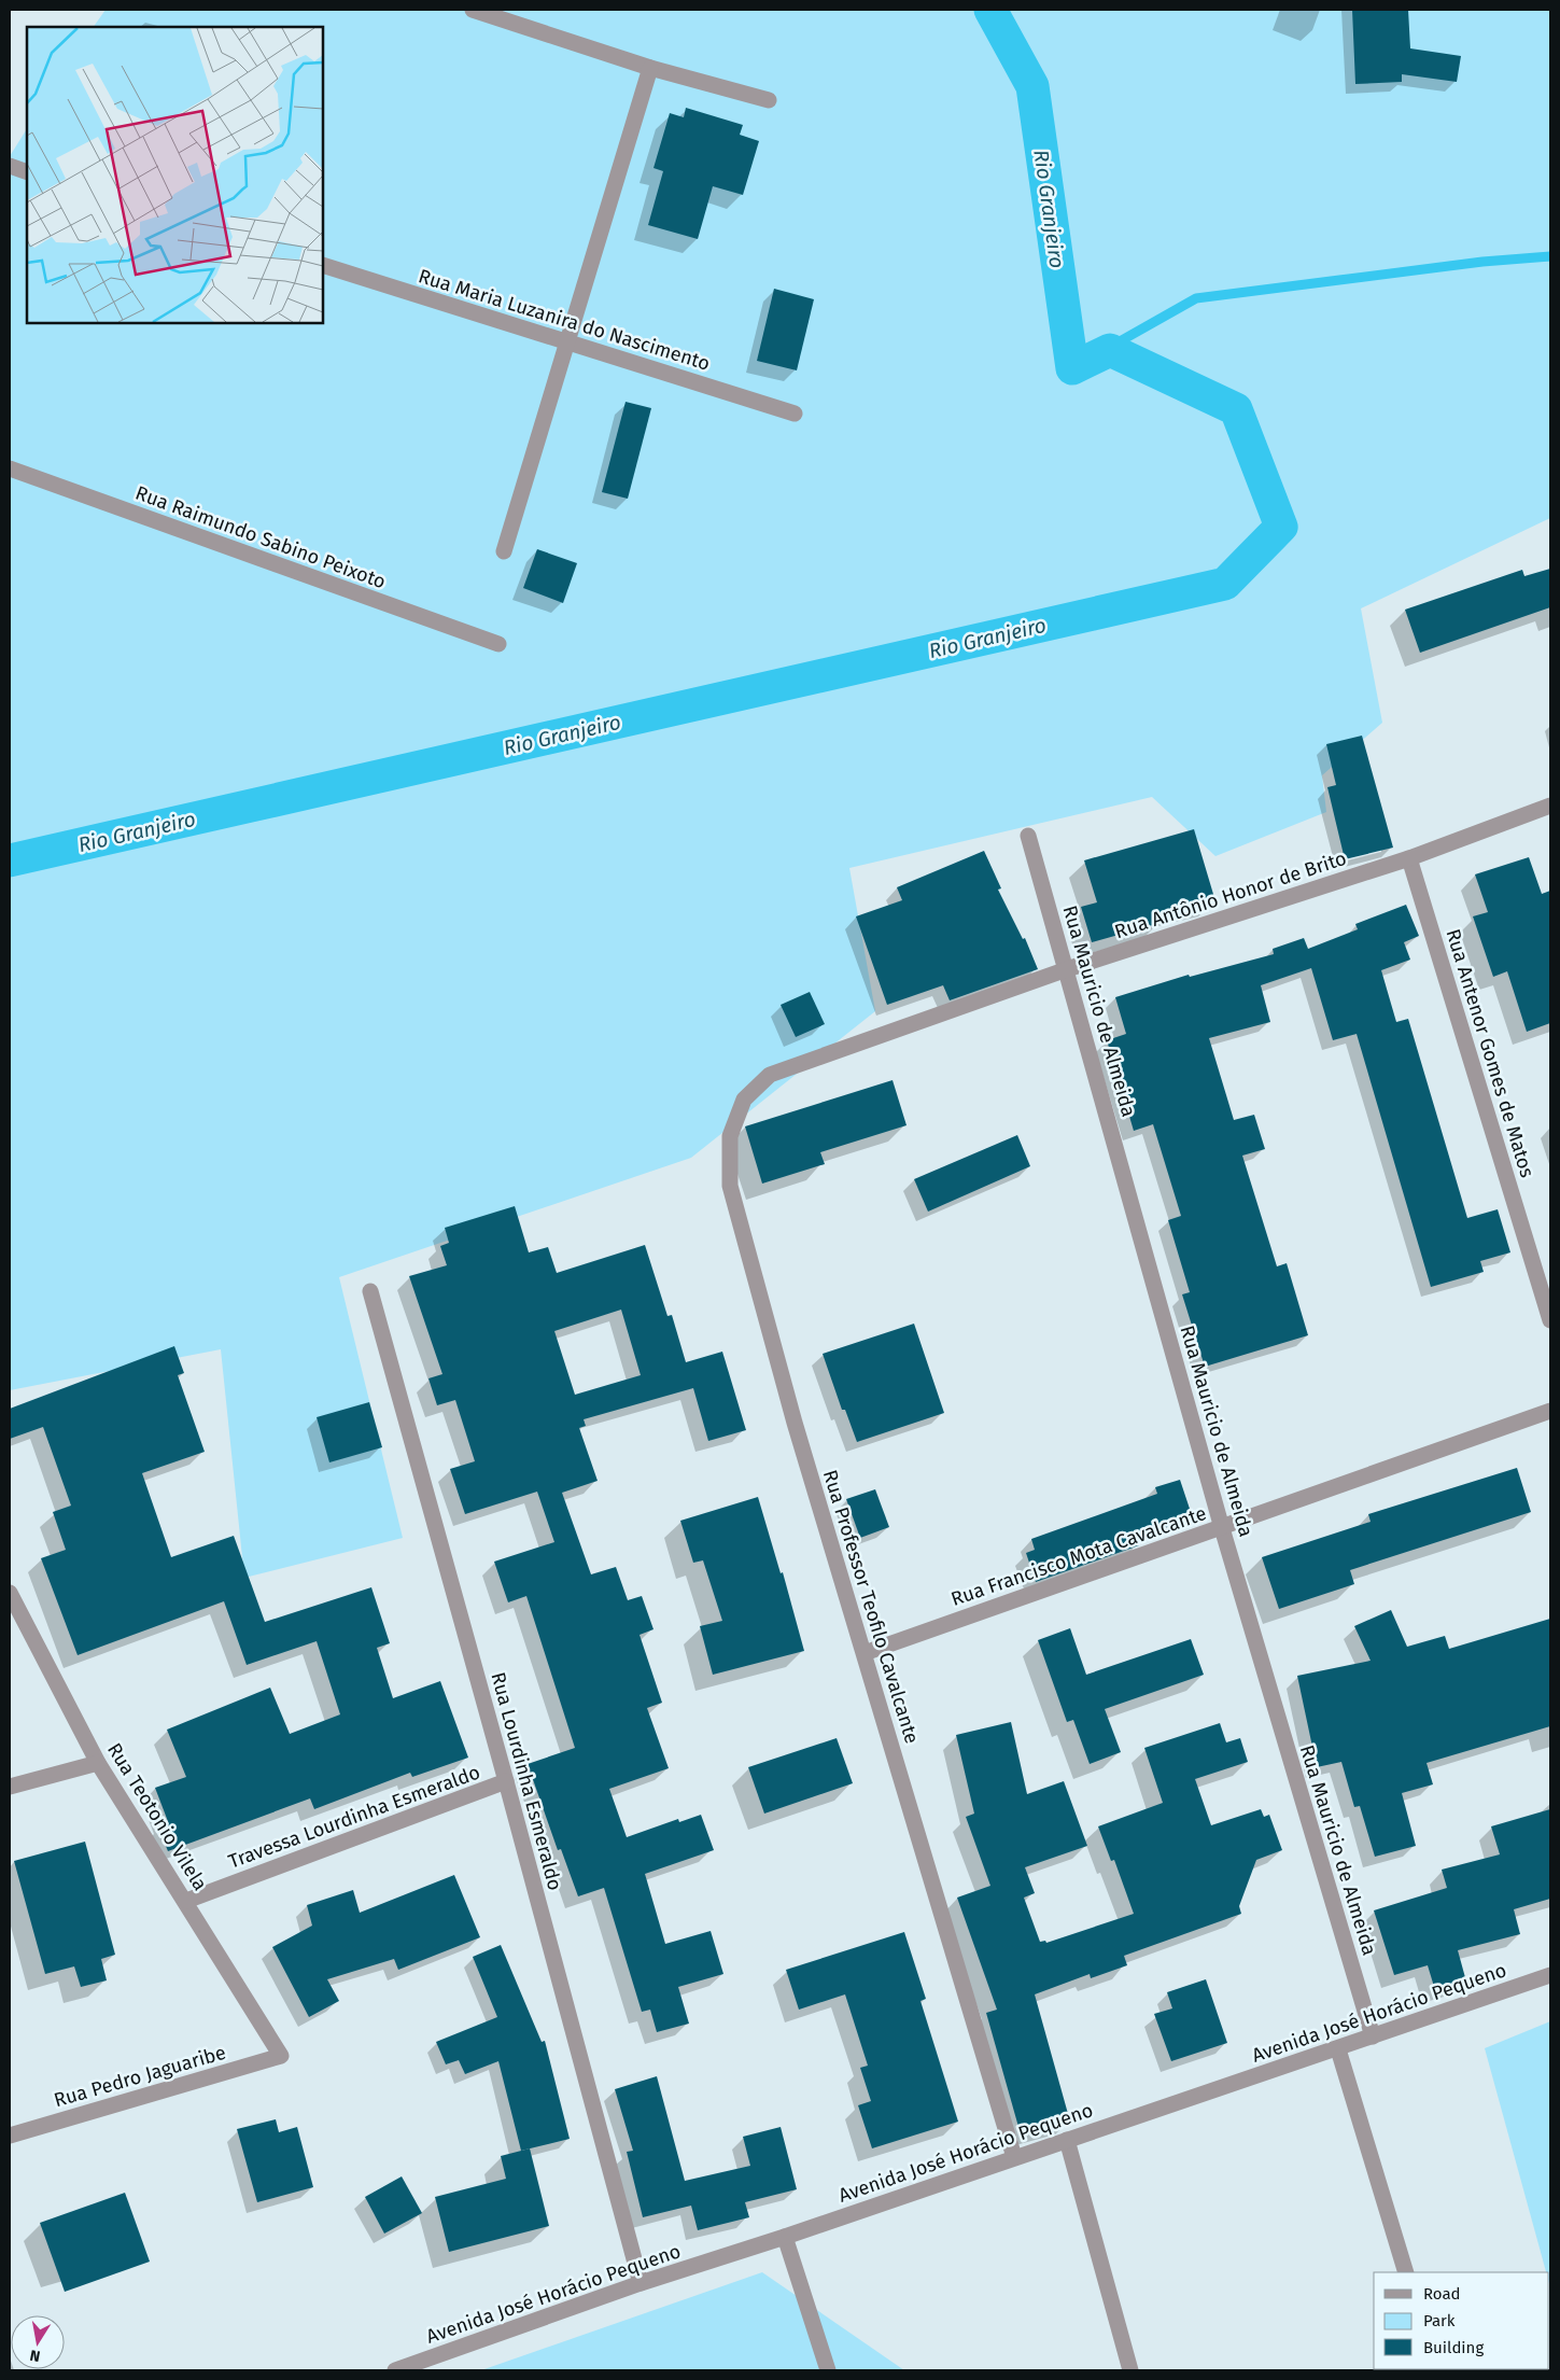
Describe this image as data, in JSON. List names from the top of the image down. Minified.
{"streets":{"street":["Rua Maria Luzanira do Nascimento","Rua Raimundo Sabino Peixoto","Rua Antônio Honor de Brito","Rua Mauricio de Almeida","Rua Antenor Gomes de Matos","Rua Francisco Mota Cavalcante","Rua Professor Teofilo Cavalcante","Rua Lourdinha Esmeraldo","Rua Teotonio Vilela","Travessa Lourdinha Esmeraldo","Avenida José Horácio Pequeno","Rua Pedro Jaguaribe"]},"crossings":[["Rua Antônio Honor de Brito","Rua Mauricio de Almeida"],["Rua Antônio Honor de Brito","Rua Antenor Gomes de Matos"],["Rua Antônio Honor de Brito","Rua Professor Teofilo Cavalcante"],["Rua Mauricio de Almeida","Rua Francisco Mota Cavalcante"],["Rua Mauricio de Almeida","Avenida José Horácio Pequeno"],["Rua Francisco Mota Cavalcante","Rua Professor Teofilo Cavalcante"],["Rua Professor Teofilo Cavalcante","Avenida José Horácio Pequeno"],["Rua Lourdinha Esmeraldo","Travessa Lourdinha Esmeraldo"],["Rua Lourdinha Esmeraldo","Avenida José Horácio Pequeno"],["Rua Teotonio Vilela","Travessa Lourdinha Esmeraldo"],["Rua Teotonio Vilela","Rua Pedro Jaguaribe"]],"water":["Rio Granjeiro"],"legend":["Road","Park","Building"],"north":"bottom"}
